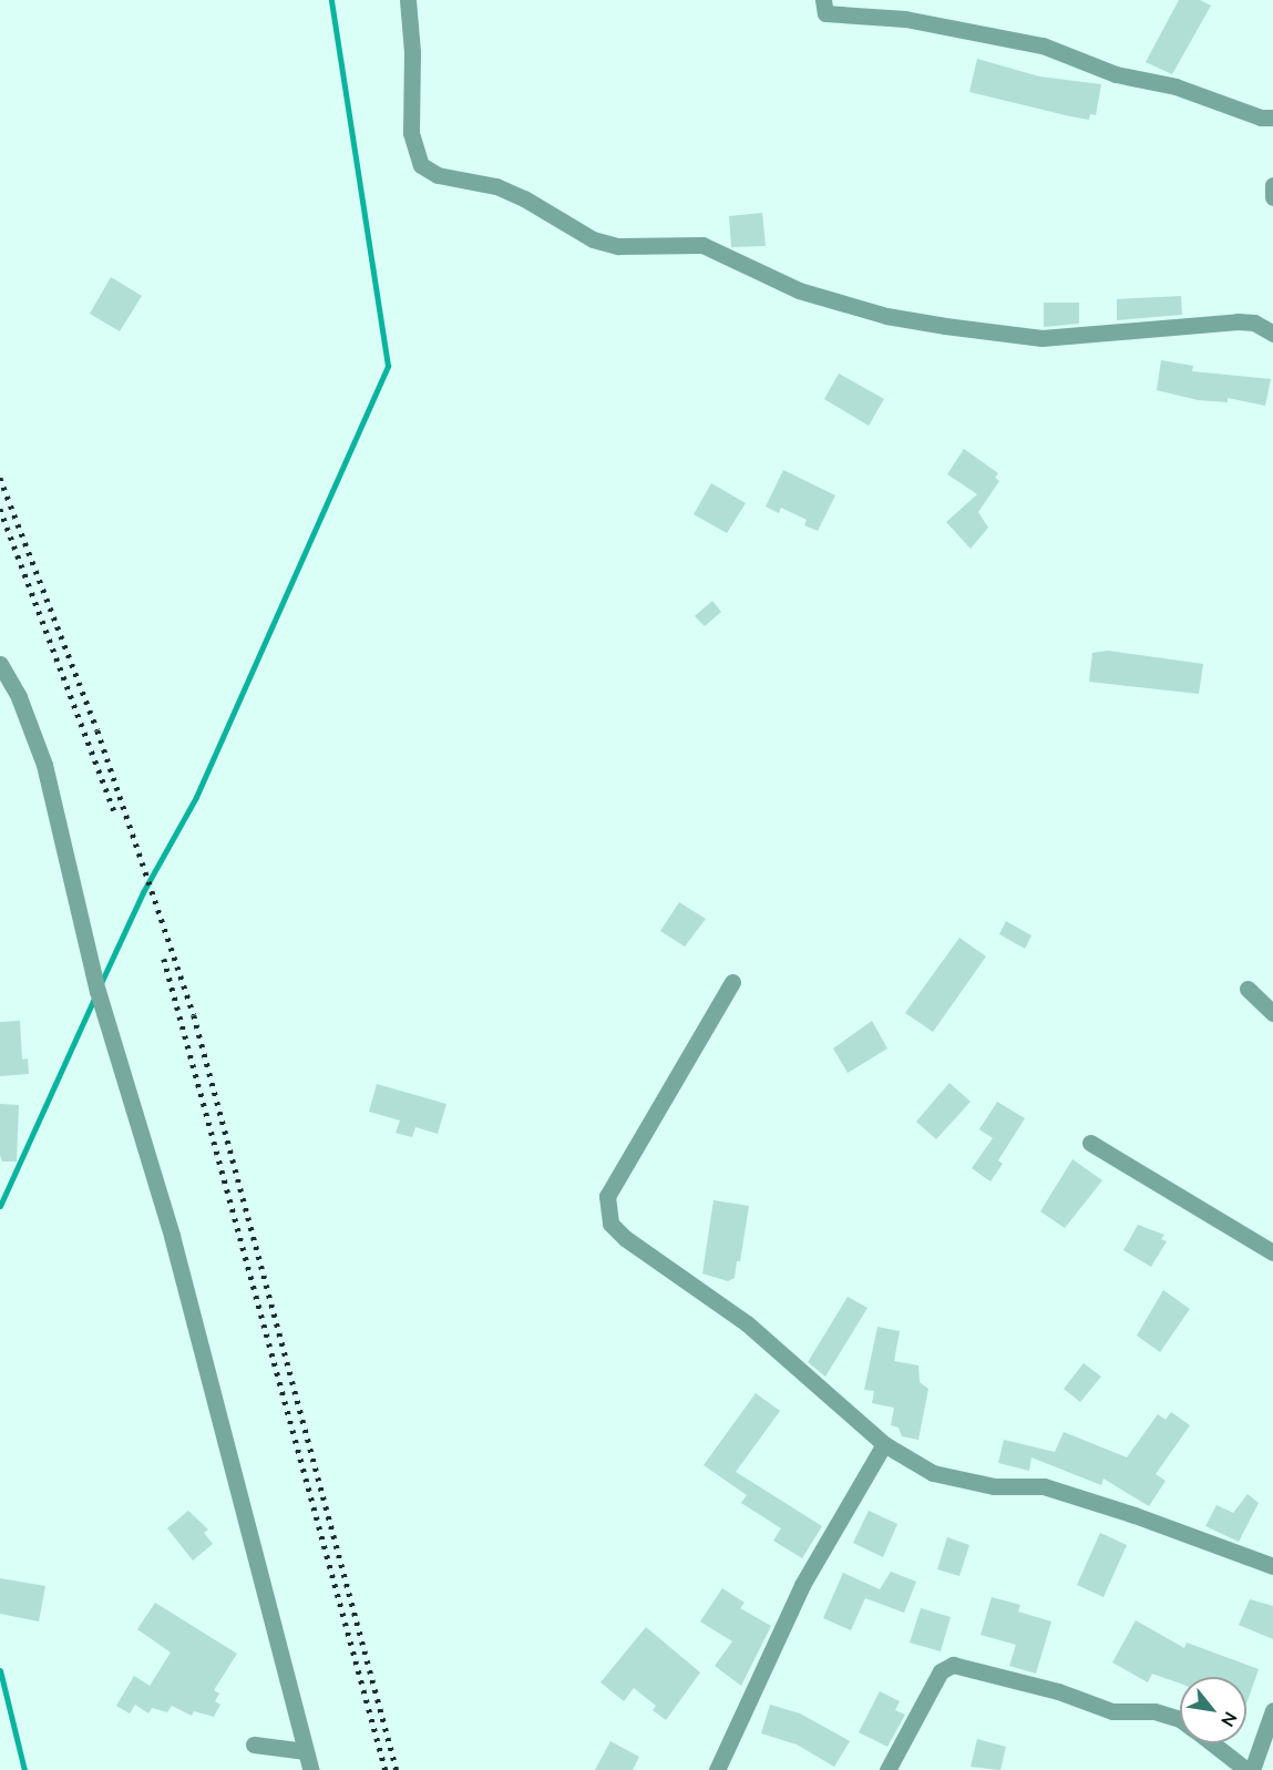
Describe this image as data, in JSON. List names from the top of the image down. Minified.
{"north":"bottom right"}
